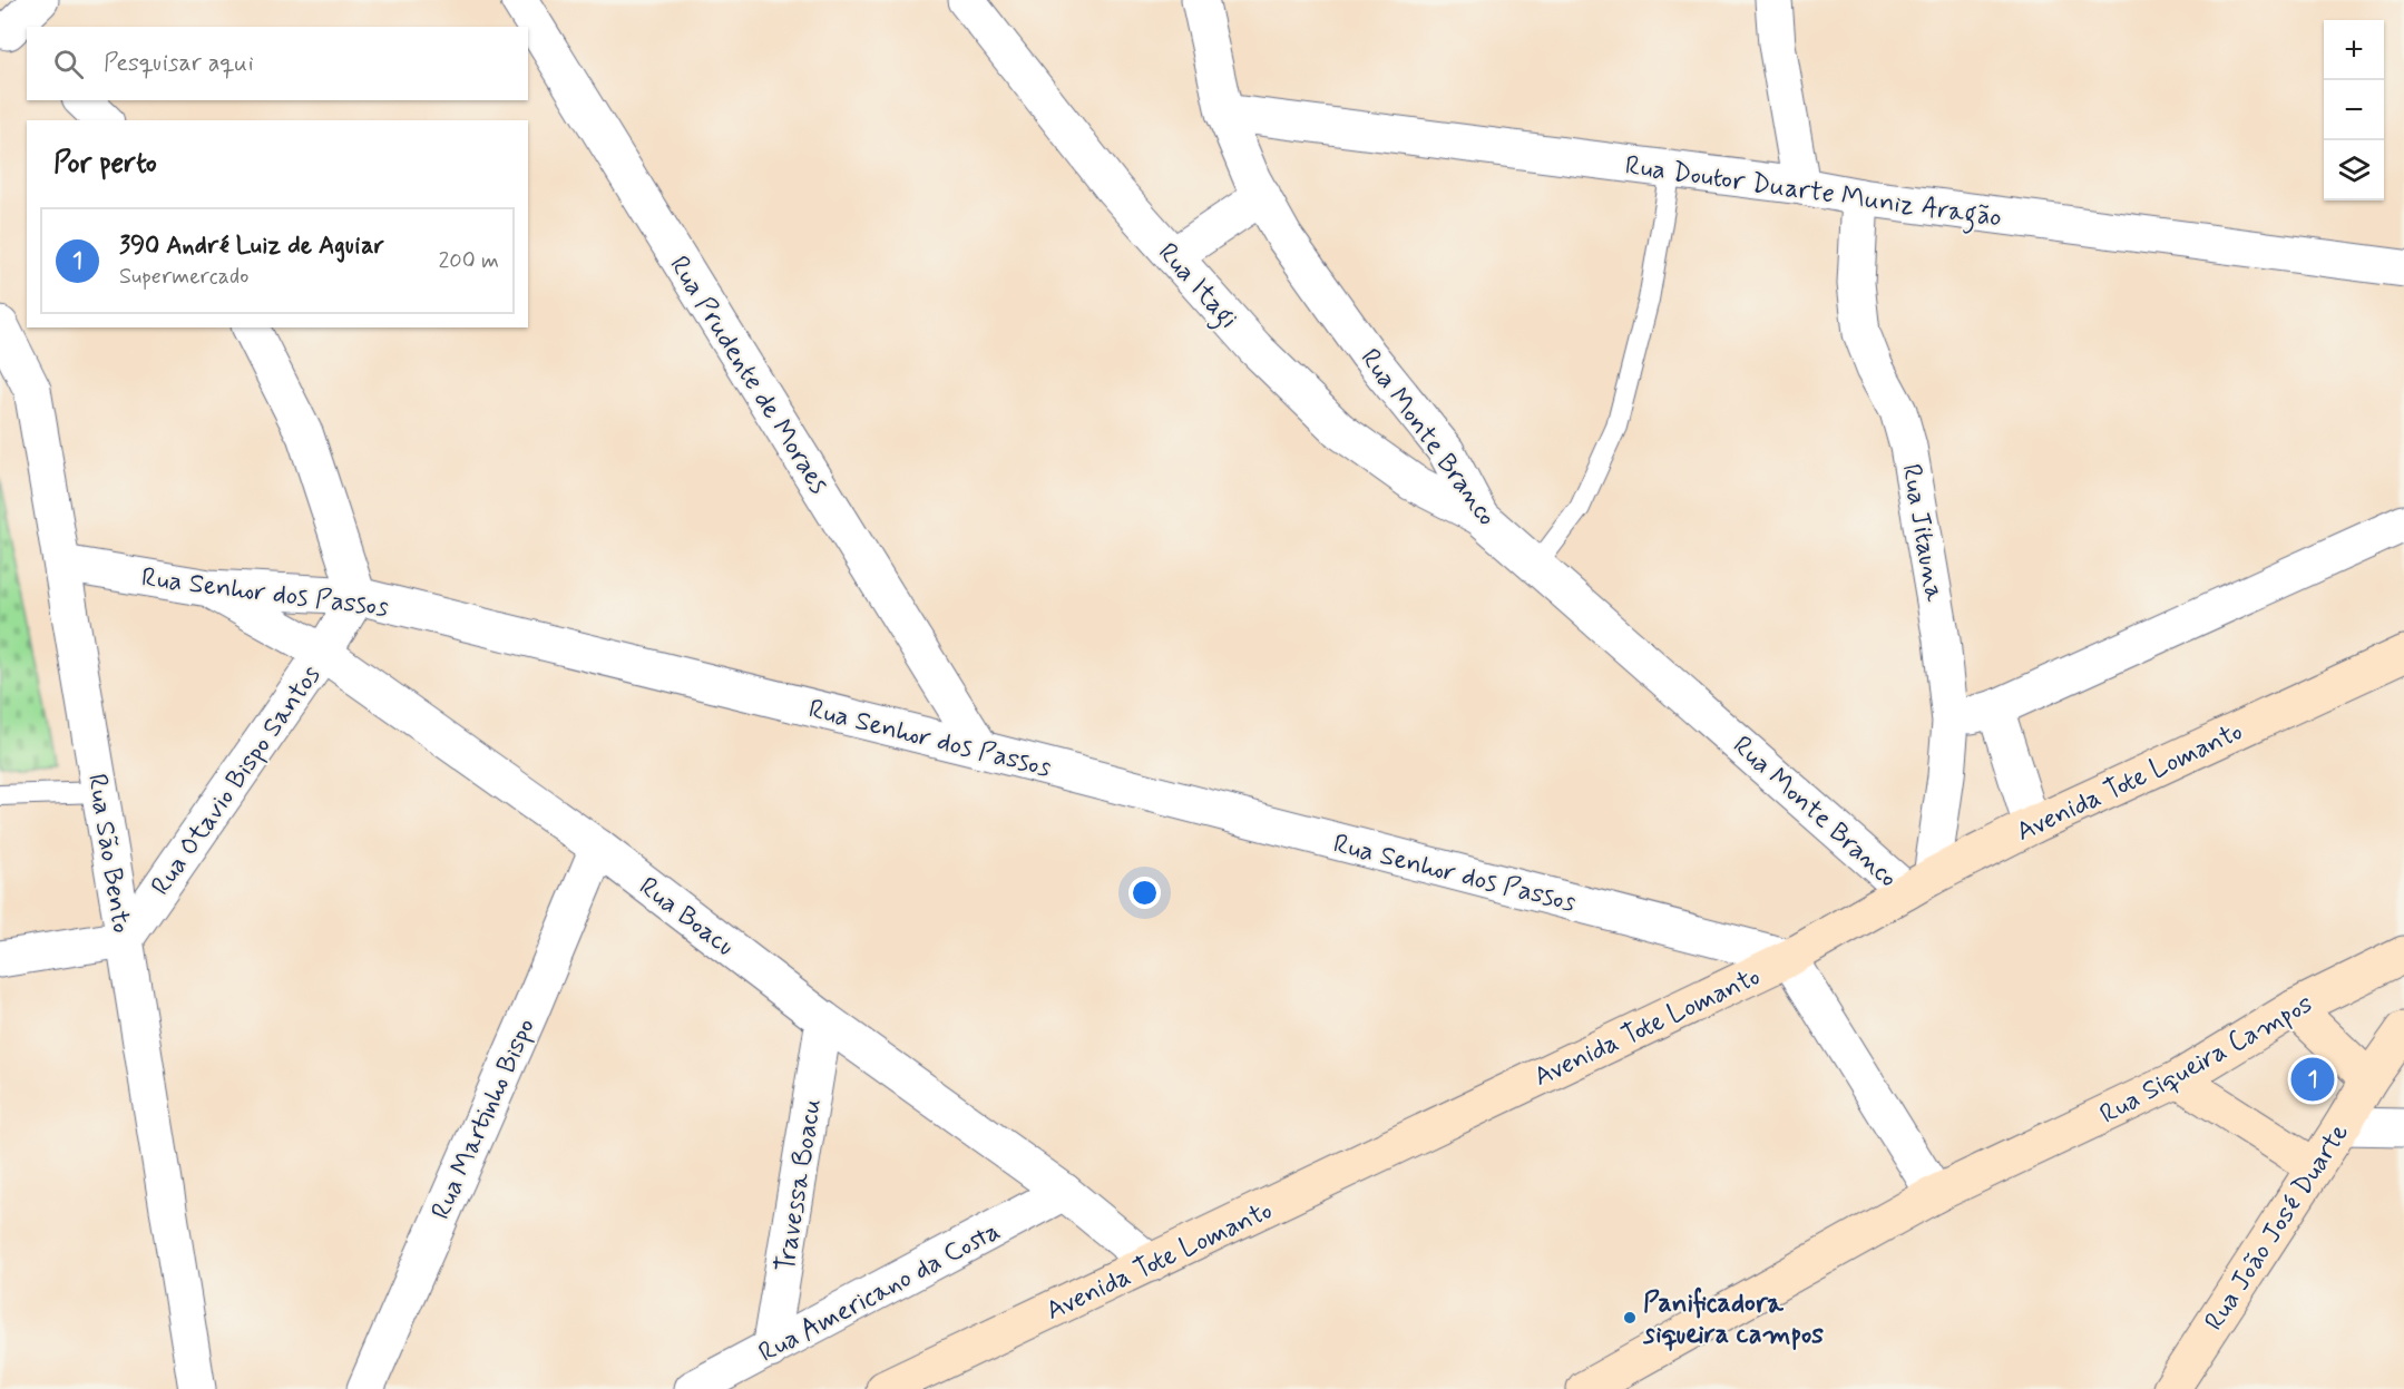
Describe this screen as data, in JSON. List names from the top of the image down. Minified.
{"streets":{"main road":["Avenida Tote Lomanto","Rua Siqueira Campos","Rua João José Duarte"],"street":["Rua Doutor Duarte Muniz Aragão","Rua Itagi","Rua Prudente de Moraes","Rua Monte Branco","Rua Jitauna","Rua Senhor dos Passos","Rua Otavio Bispo Santos","Rua São Bento","Rua Boacu","Rua Martinho Bispo","Travessa Boacu","Rua Americano da Costa"]},"crossings":[["Rua Doutor Duarte Muniz Aragão","Rua Monte Branco"],["Rua Doutor Duarte Muniz Aragão","Rua Jitauna"],["Rua Itagi","Rua Monte Branco"],["Rua Prudente de Moraes","Rua Senhor dos Passos"],["Rua Monte Branco","Rua Jitauna"],["Rua Monte Branco","Avenida Tote Lomanto"],["Rua Jitauna","Avenida Tote Lomanto"],["Rua Senhor dos Passos","Rua Otavio Bispo Santos"],["Rua Senhor dos Passos","Avenida Tote Lomanto"],["Rua Senhor dos Passos","Rua São Bento"],["Rua Senhor dos Passos","Rua Boacu"],["Rua Otavio Bispo Santos","Rua São Bento"],["Rua Otavio Bispo Santos","Rua Boacu"],["Avenida Tote Lomanto","Rua Boacu"],["Rua Boacu","Rua Martinho Bispo"],["Rua Boacu","Travessa Boacu"],["Rua Boacu","Rua Americano da Costa"],["Travessa Boacu","Rua Americano da Costa"]],"places":["Panificadora siqueira campos"],"page":{"map_buttons":["+","−"],"search":"Pesquisar aqui","heading":"Por perto","list":[{"mark":"1","name":"390 André Luiz de Aguiar","note":"Supermercado","value":"200 m"}],"pins":"1"}}
